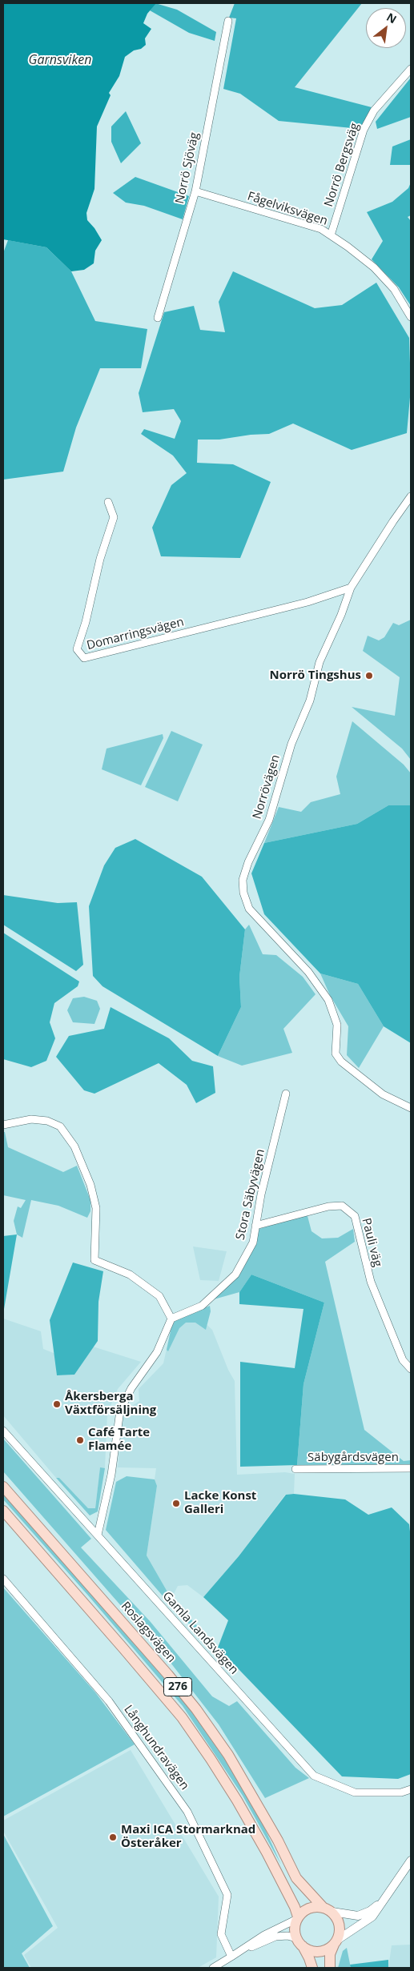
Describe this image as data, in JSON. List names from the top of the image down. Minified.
{"streets":{"main road":["Roslagsvägen","276"],"street":["Norrö Bergsväg","Norrö Sjöväg","Fågelviksvägen","Domarringsvägen","Norrövägen","Stora Säbyvägen","Pauli väg","Säbygårdsvägen","Gamla Landsvägen","Långhundravägen"]},"crossings":[["Norrö Bergsväg","Fågelviksvägen"],["Norrö Sjöväg","Fågelviksvägen"],["Domarringsvägen","Norrövägen"],["Stora Säbyvägen","Pauli väg"],["Roslagsvägen","276"]],"water":["Garnsviken"],"places":["Norrö Tingshus","Åkersberga Växtförsäljning","Café Tarte Flamée","Lacke Konst Galleri","Maxi ICA Stormarknad Österåker"],"north":"top right"}
